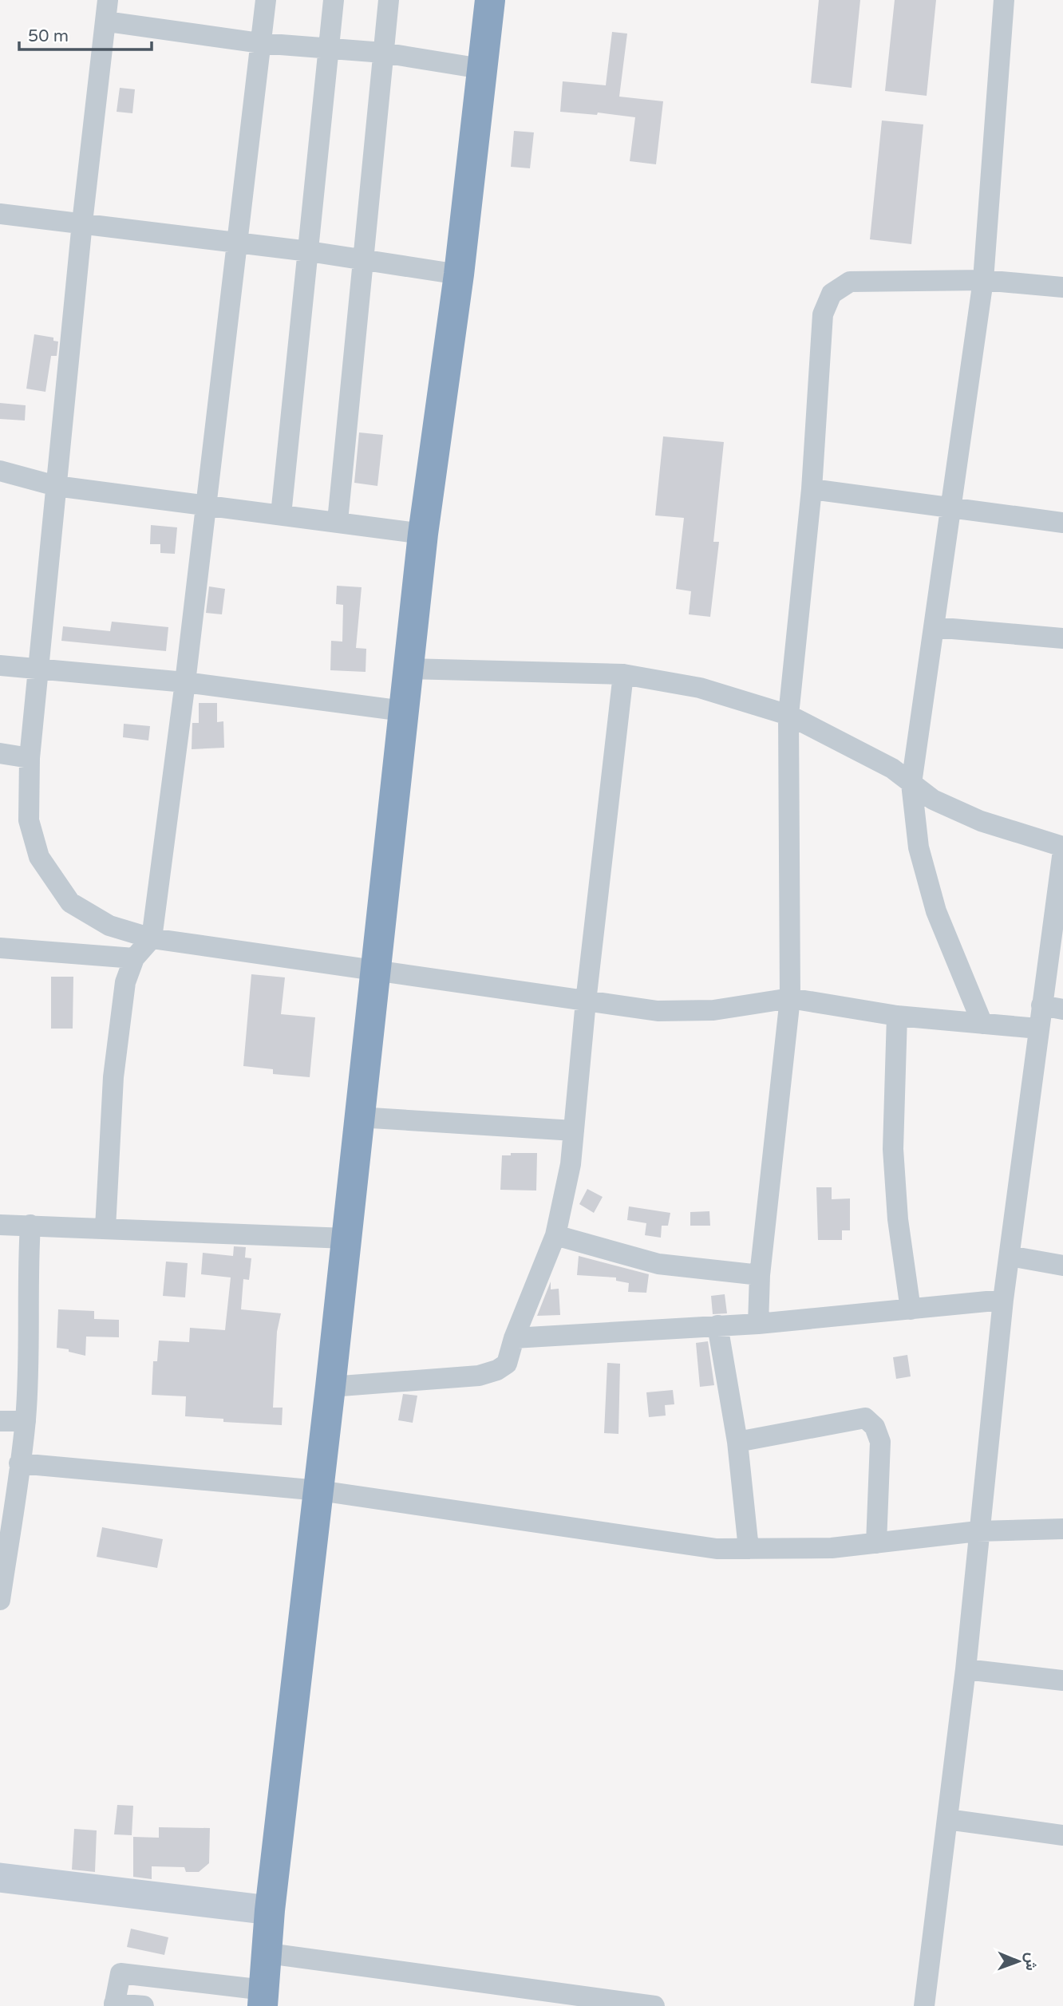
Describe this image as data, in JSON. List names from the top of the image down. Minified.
{"scale_bar":"50 m","north":"right"}
